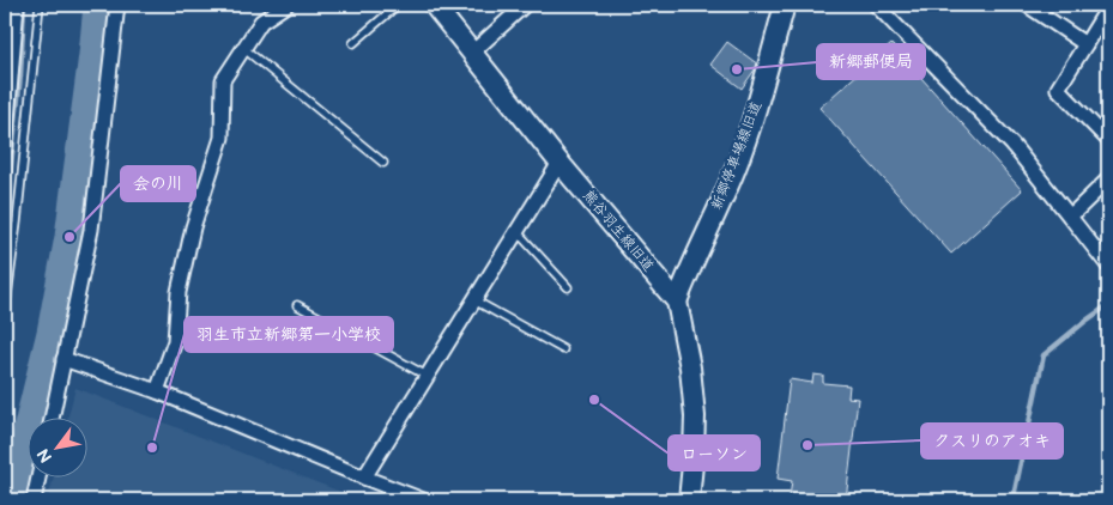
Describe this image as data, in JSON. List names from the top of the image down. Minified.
{"streets":{"street":["新郷停車場線旧道","熊谷羽生線旧道"]},"crossings":[["新郷停車場線旧道","熊谷羽生線旧道"]],"places":["新郷郵便局","会の川","ローソン","クスリのアオキ","羽生市立新郷第一小学校"],"north":"bottom left"}
